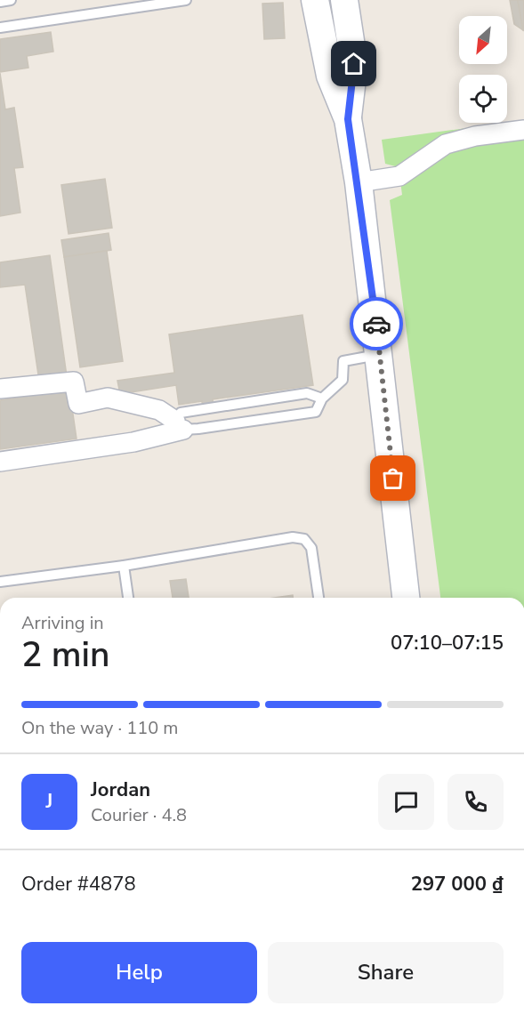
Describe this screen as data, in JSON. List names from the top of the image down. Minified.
{"north":"bottom left","page":{"heading":["2 min","Arriving in","07:10–07:15"],"panel":["Jordan","Courier · 4.8","Order #4878","297 000 ₫"],"bar":"On the way · 110 m","round":"J","buttons":["Help","Share"]}}
